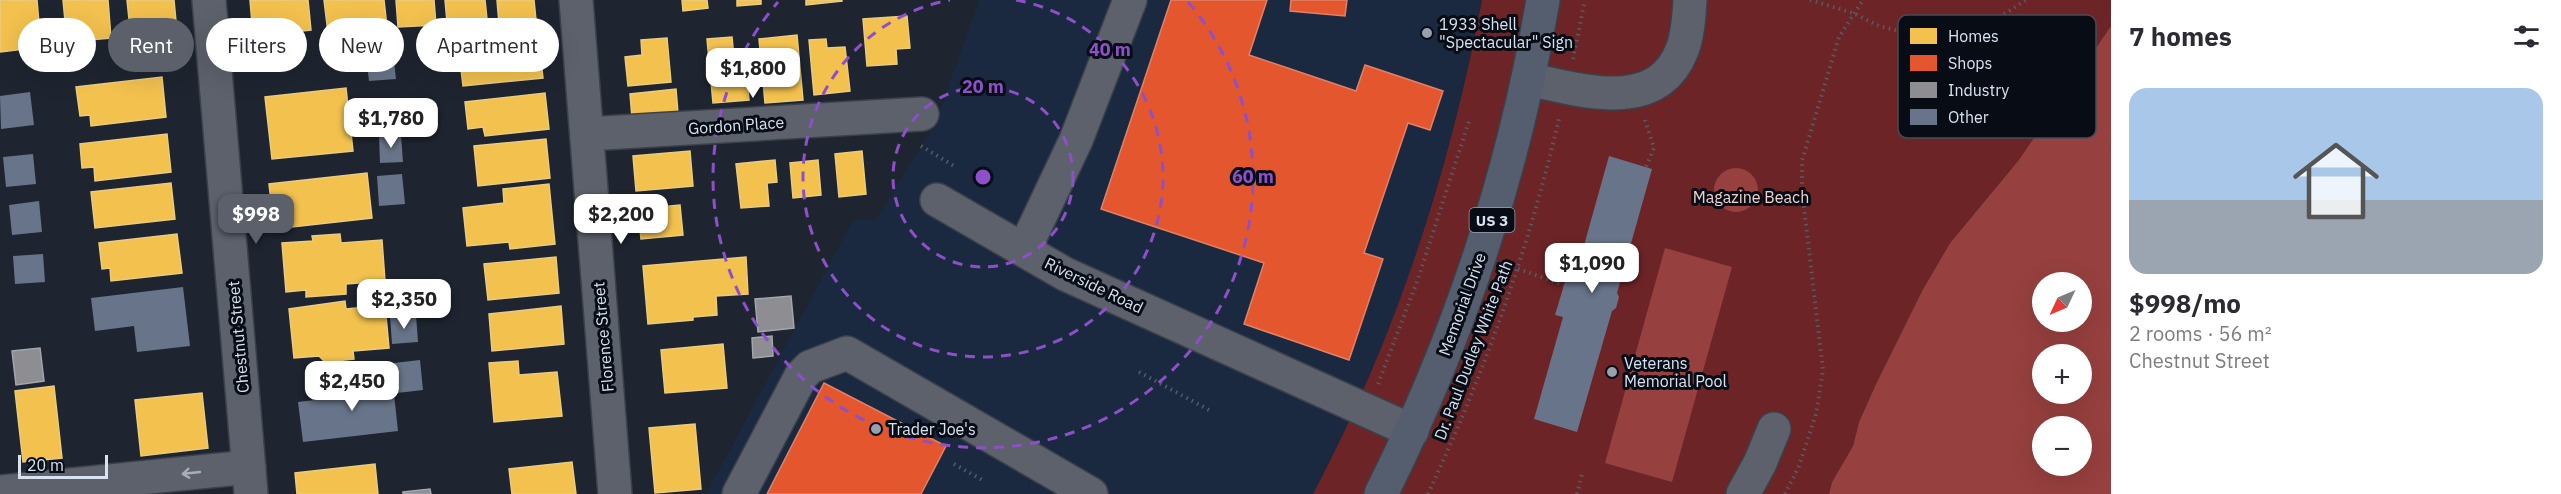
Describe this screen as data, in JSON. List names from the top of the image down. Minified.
{"streets":{"highway":["US 3","Memorial Drive"],"street":["Gordon Place","Riverside Road","Chestnut Street","Florence Street"],"path":["Dr. Paul Dudley White Path"]},"crossings":[["Gordon Place","Florence Street"],["Riverside Road","Memorial Drive"]],"parks":["Magazine Beach"],"places":["1933 Shell \"Spectacular\" Sign","Veterans Memorial Pool","Trader Joe's"],"legend":["Homes","Shops","Industry","Other"],"scale_bar":"20 m","north":"bottom left","page":{"heading":"7 homes","chip":["Buy","Rent","Filters","New","Apartment"],"price":["$1,800","$1,780","$998","$2,200","$1,090","$2,350","$2,450"],"list":[{"name":"$998/mo","note":"2 rooms · 56 m² · Chestnut Street"}],"map_buttons":["+","−"],"scale":"20 m"},"rings":["40 m","20 m","60 m"]}
